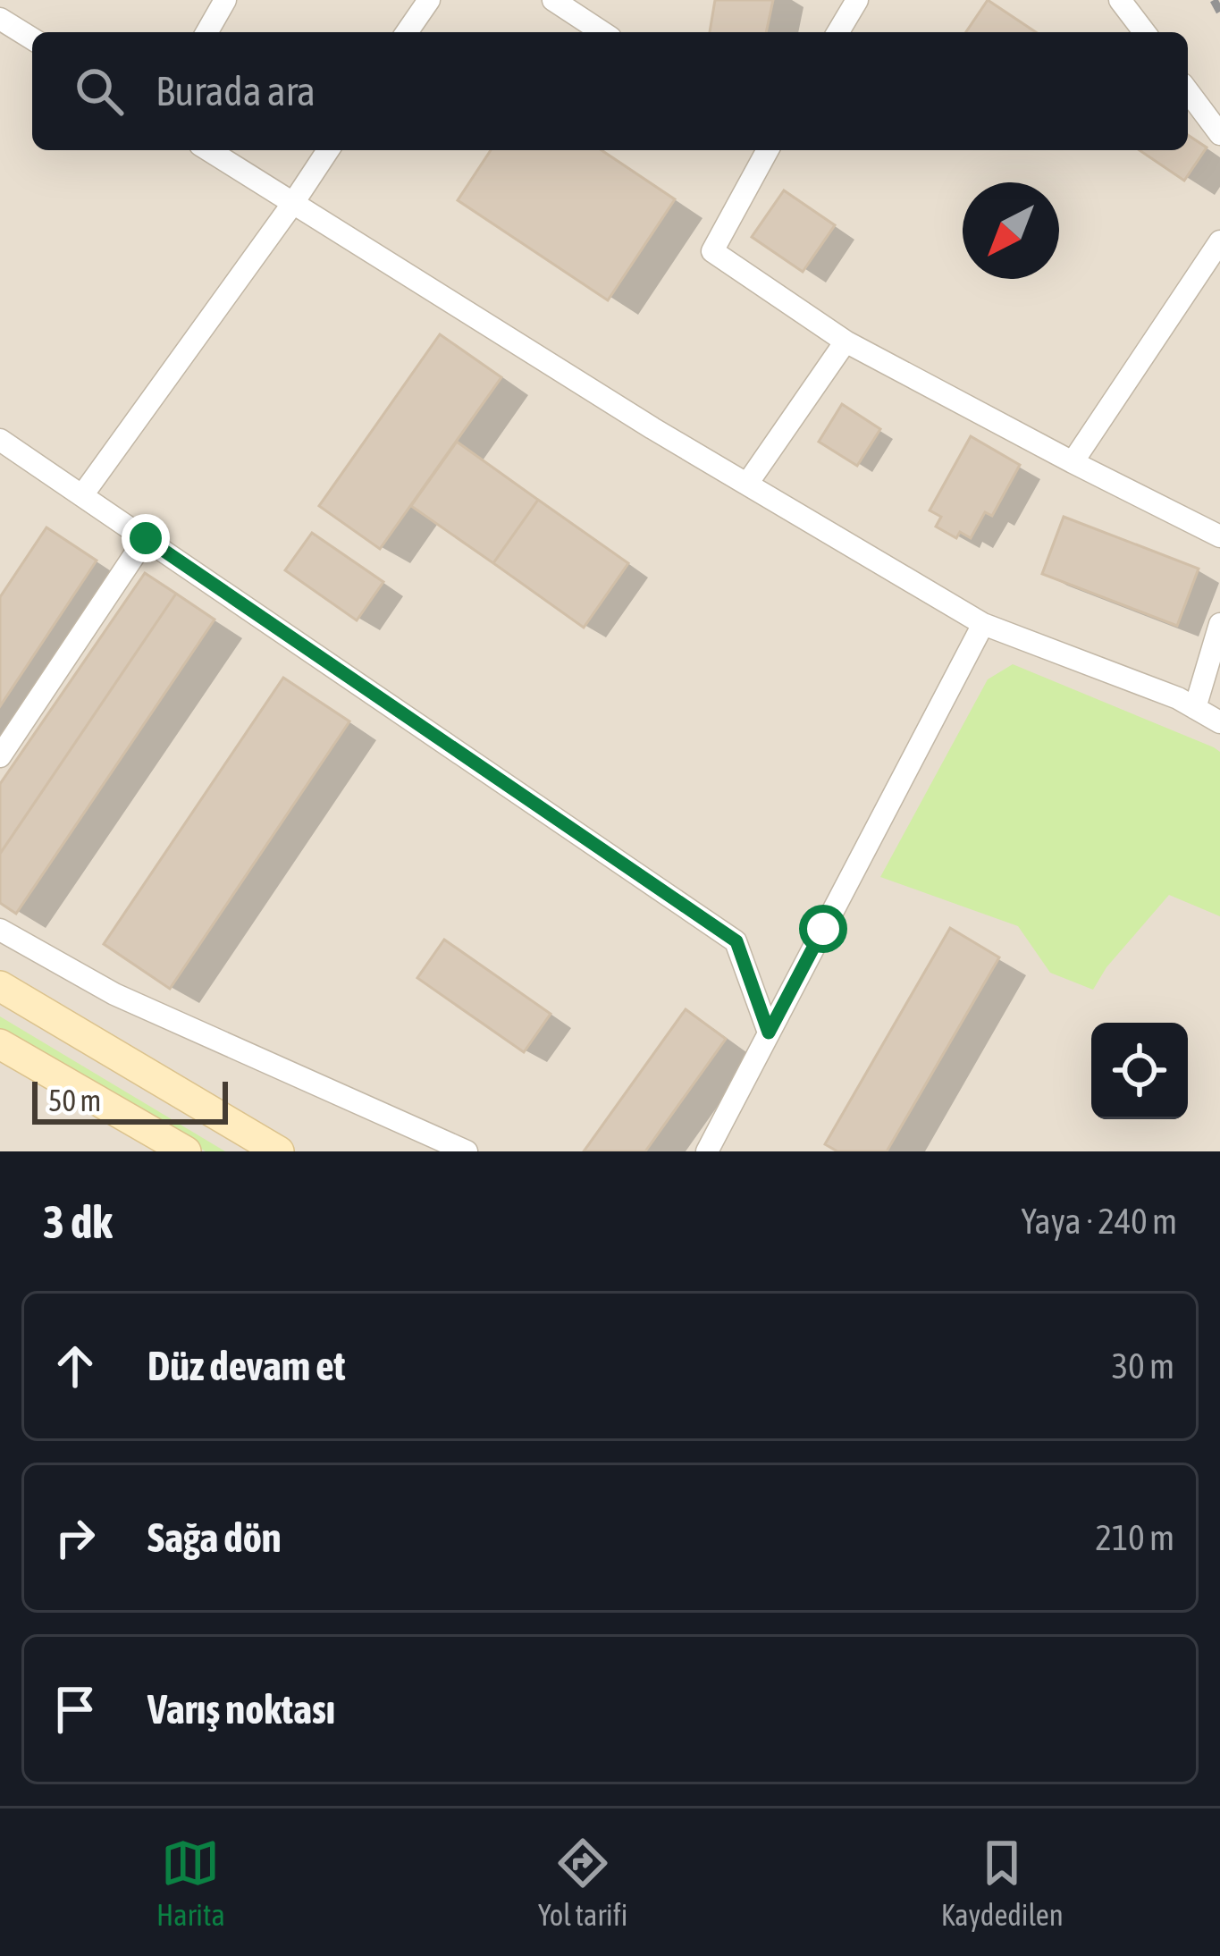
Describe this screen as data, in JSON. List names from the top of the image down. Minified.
{"scale_bar":"50 m","north":"bottom left","page":{"search":"Burada ara","scale":"50 m","heading":["3 dk","Yaya · 240 m"],"list":[["Düz devam et","30 m"],["Sağa dön","210 m"],"Varış noktası"],"nav":["Harita","Yol tarifi","Kaydedilen"]}}
